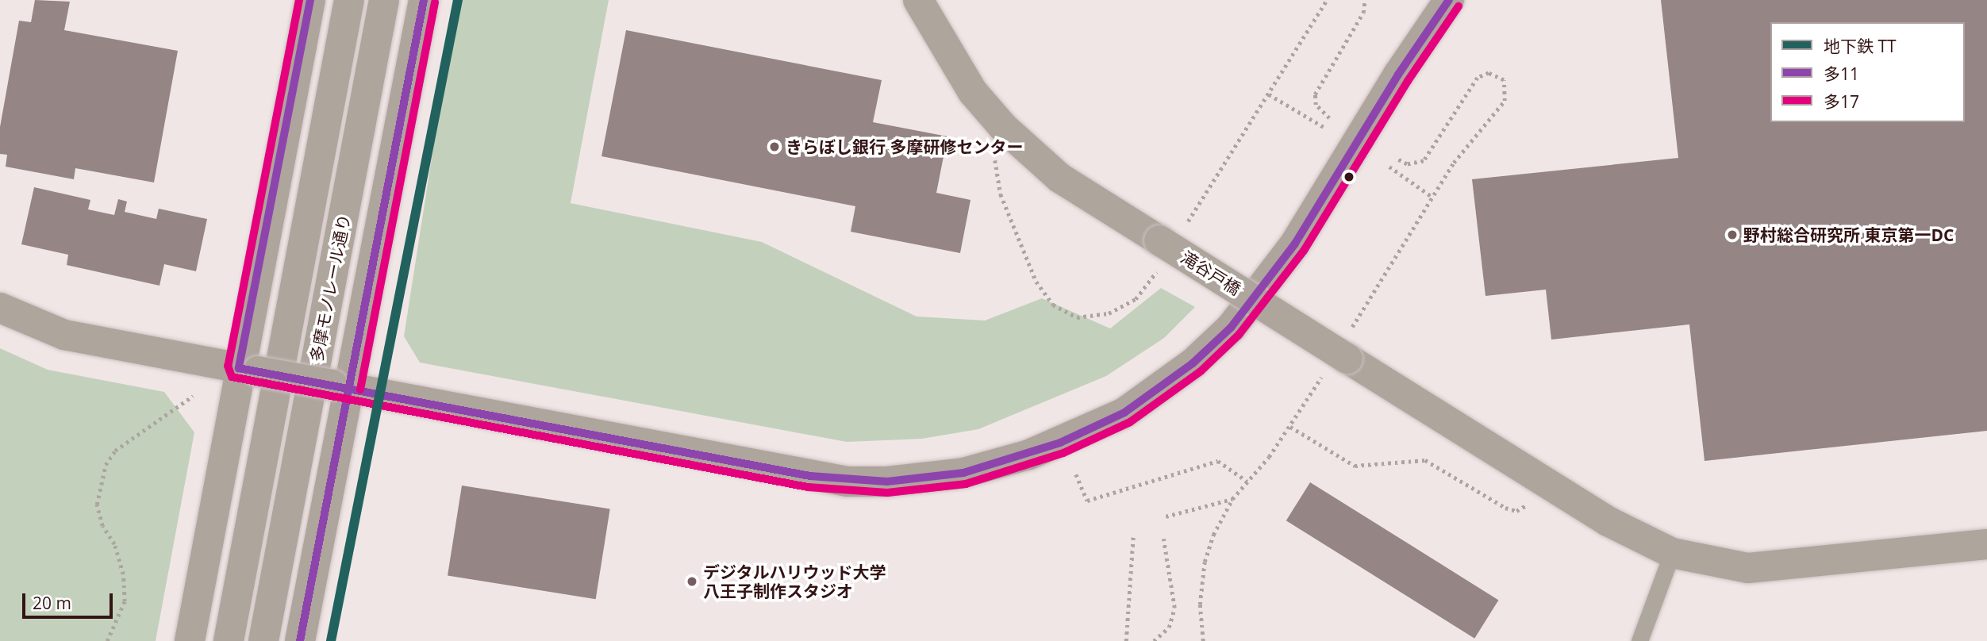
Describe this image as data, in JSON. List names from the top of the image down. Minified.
{"streets":{"street":["滝谷戸橋","多摩モノレール通り"]},"places":["きらぼし銀行 多摩研修センター","野村総合研究所 東京第一DC","デジタルハリウッド大学 八王子制作スタジオ"],"lines":["metro line TT","transit line 多11","transit line 多17"],"legend":["地下鉄 TT","多11","多17"],"scale_bar":"20 m"}
